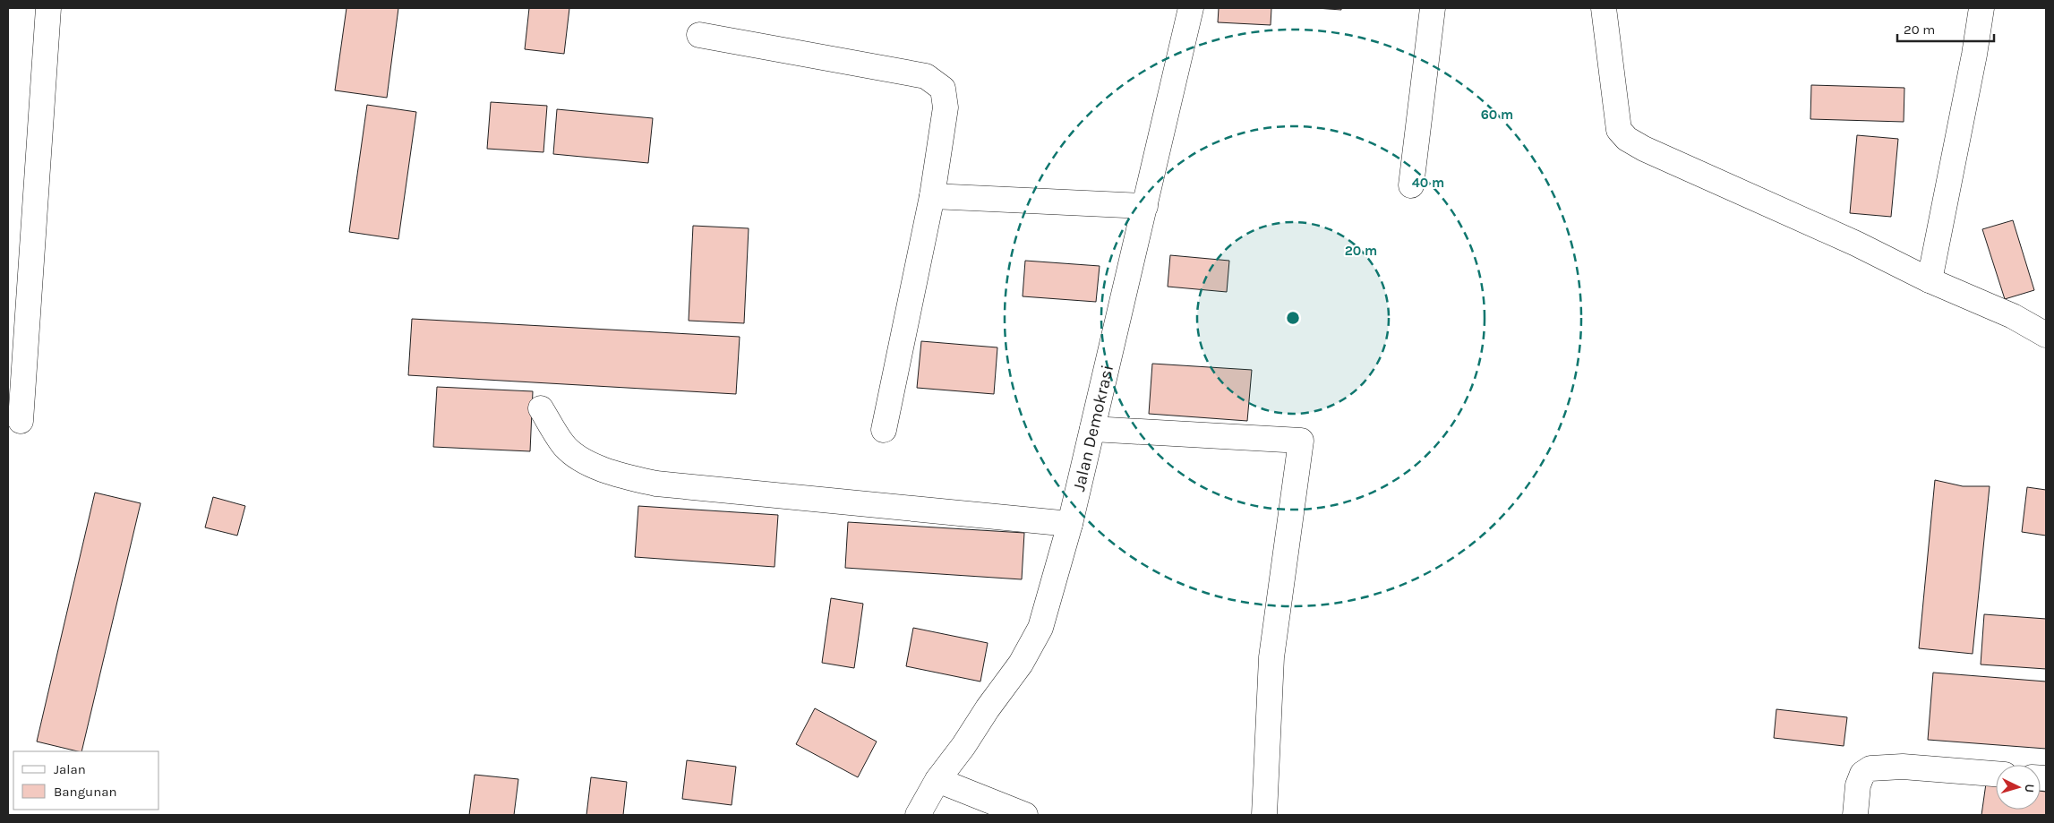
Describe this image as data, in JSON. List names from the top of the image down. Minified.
{"streets":{"street":["Jalan Demokrasi"]},"legend":["Jalan","Bangunan"],"scale_bar":"20 m","north":"right","rings":["60 m","40 m","20 m"]}
